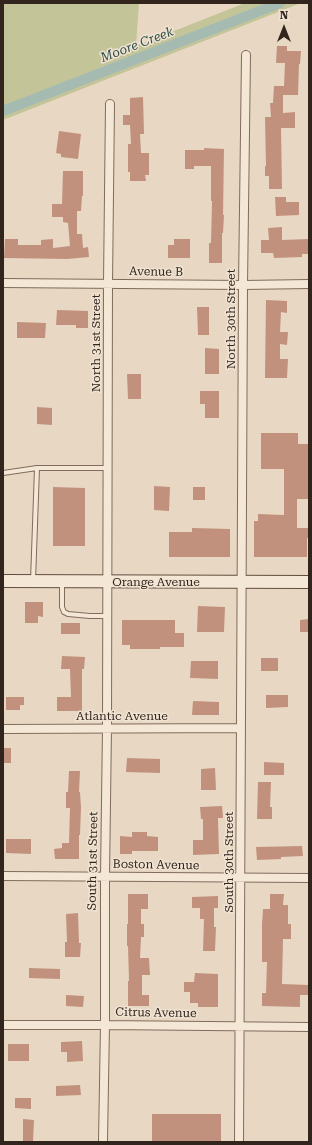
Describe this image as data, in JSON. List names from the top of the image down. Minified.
{"streets":{"main road":["Orange Avenue"],"street":["Avenue B","North 30th Street","North 31st Street","Atlantic Avenue","South 31st Street","South 30th Street","Boston Avenue","Citrus Avenue"]},"crossings":[["Avenue B","North 30th Street"],["Avenue B","North 31st Street"],["North 30th Street","Orange Avenue"],["North 30th Street","South 30th Street"],["North 31st Street","Orange Avenue"],["North 31st Street","South 31st Street"],["Orange Avenue","South 31st Street"],["Orange Avenue","South 30th Street"],["Atlantic Avenue","South 31st Street"],["Atlantic Avenue","South 30th Street"],["South 31st Street","Boston Avenue"],["South 31st Street","Citrus Avenue"],["South 30th Street","Boston Avenue"],["South 30th Street","Citrus Avenue"]],"water":["Moore Creek"],"north":"top"}
